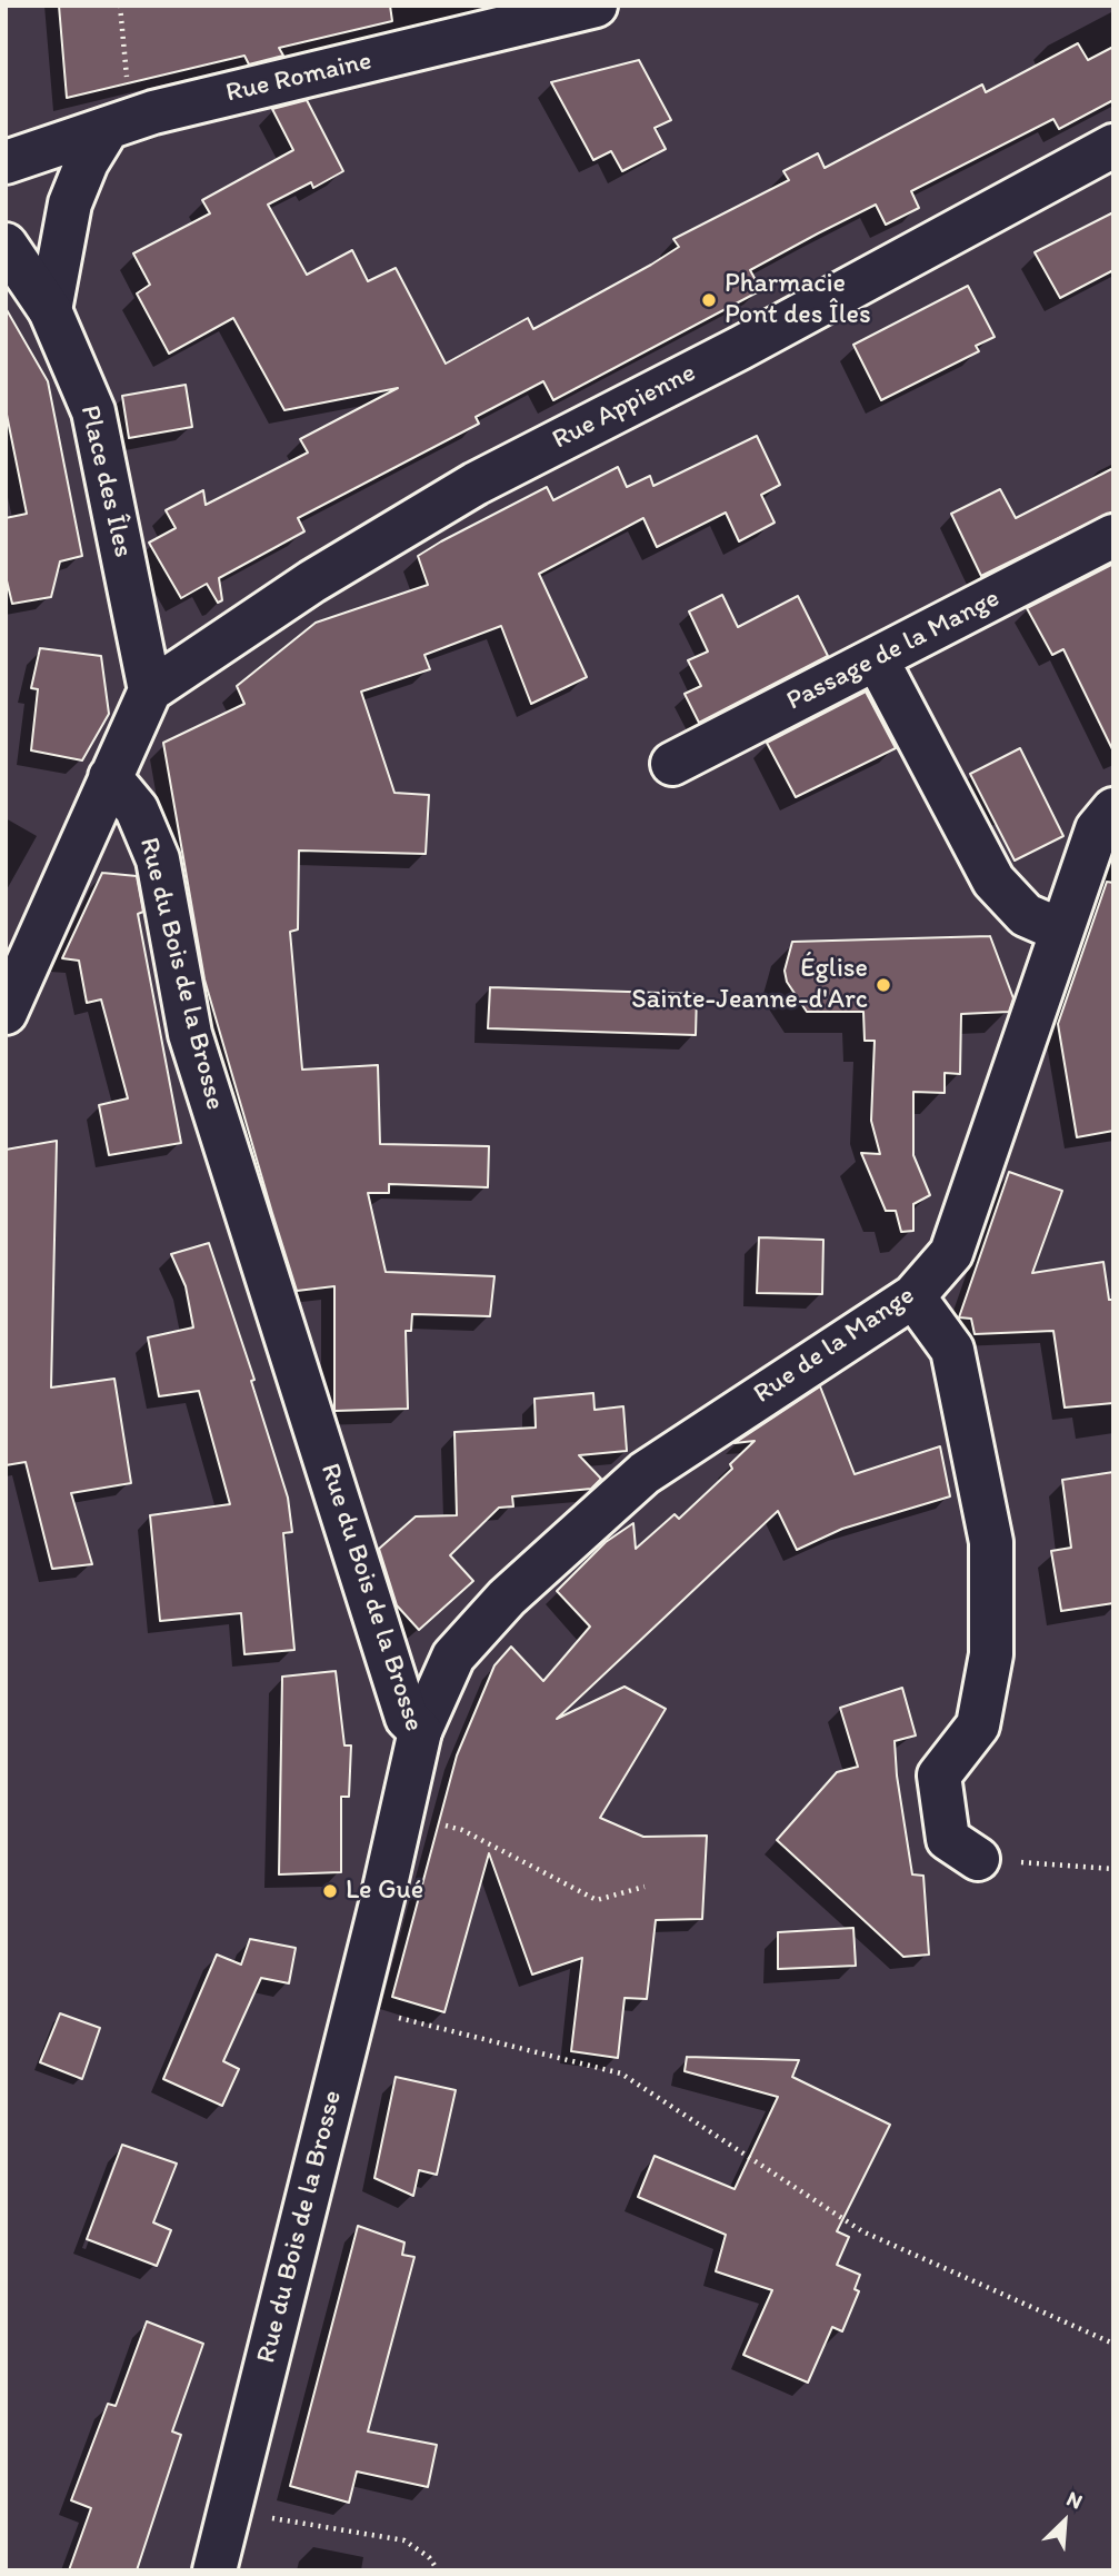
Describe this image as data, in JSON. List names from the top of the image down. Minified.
{"streets":{"street":["Rue Romaine","Rue Appienne","Place des Îles","Passage de la Mange","Rue du Bois de la Brosse","Rue de la Mange"]},"crossings":[["Rue Appienne","Place des Îles"],["Rue du Bois de la Brosse","Rue de la Mange"]],"places":["Pharmacie Pont des Îles","Église Sainte-Jeanne-d'Arc","Le Gué"],"north":"top right"}
